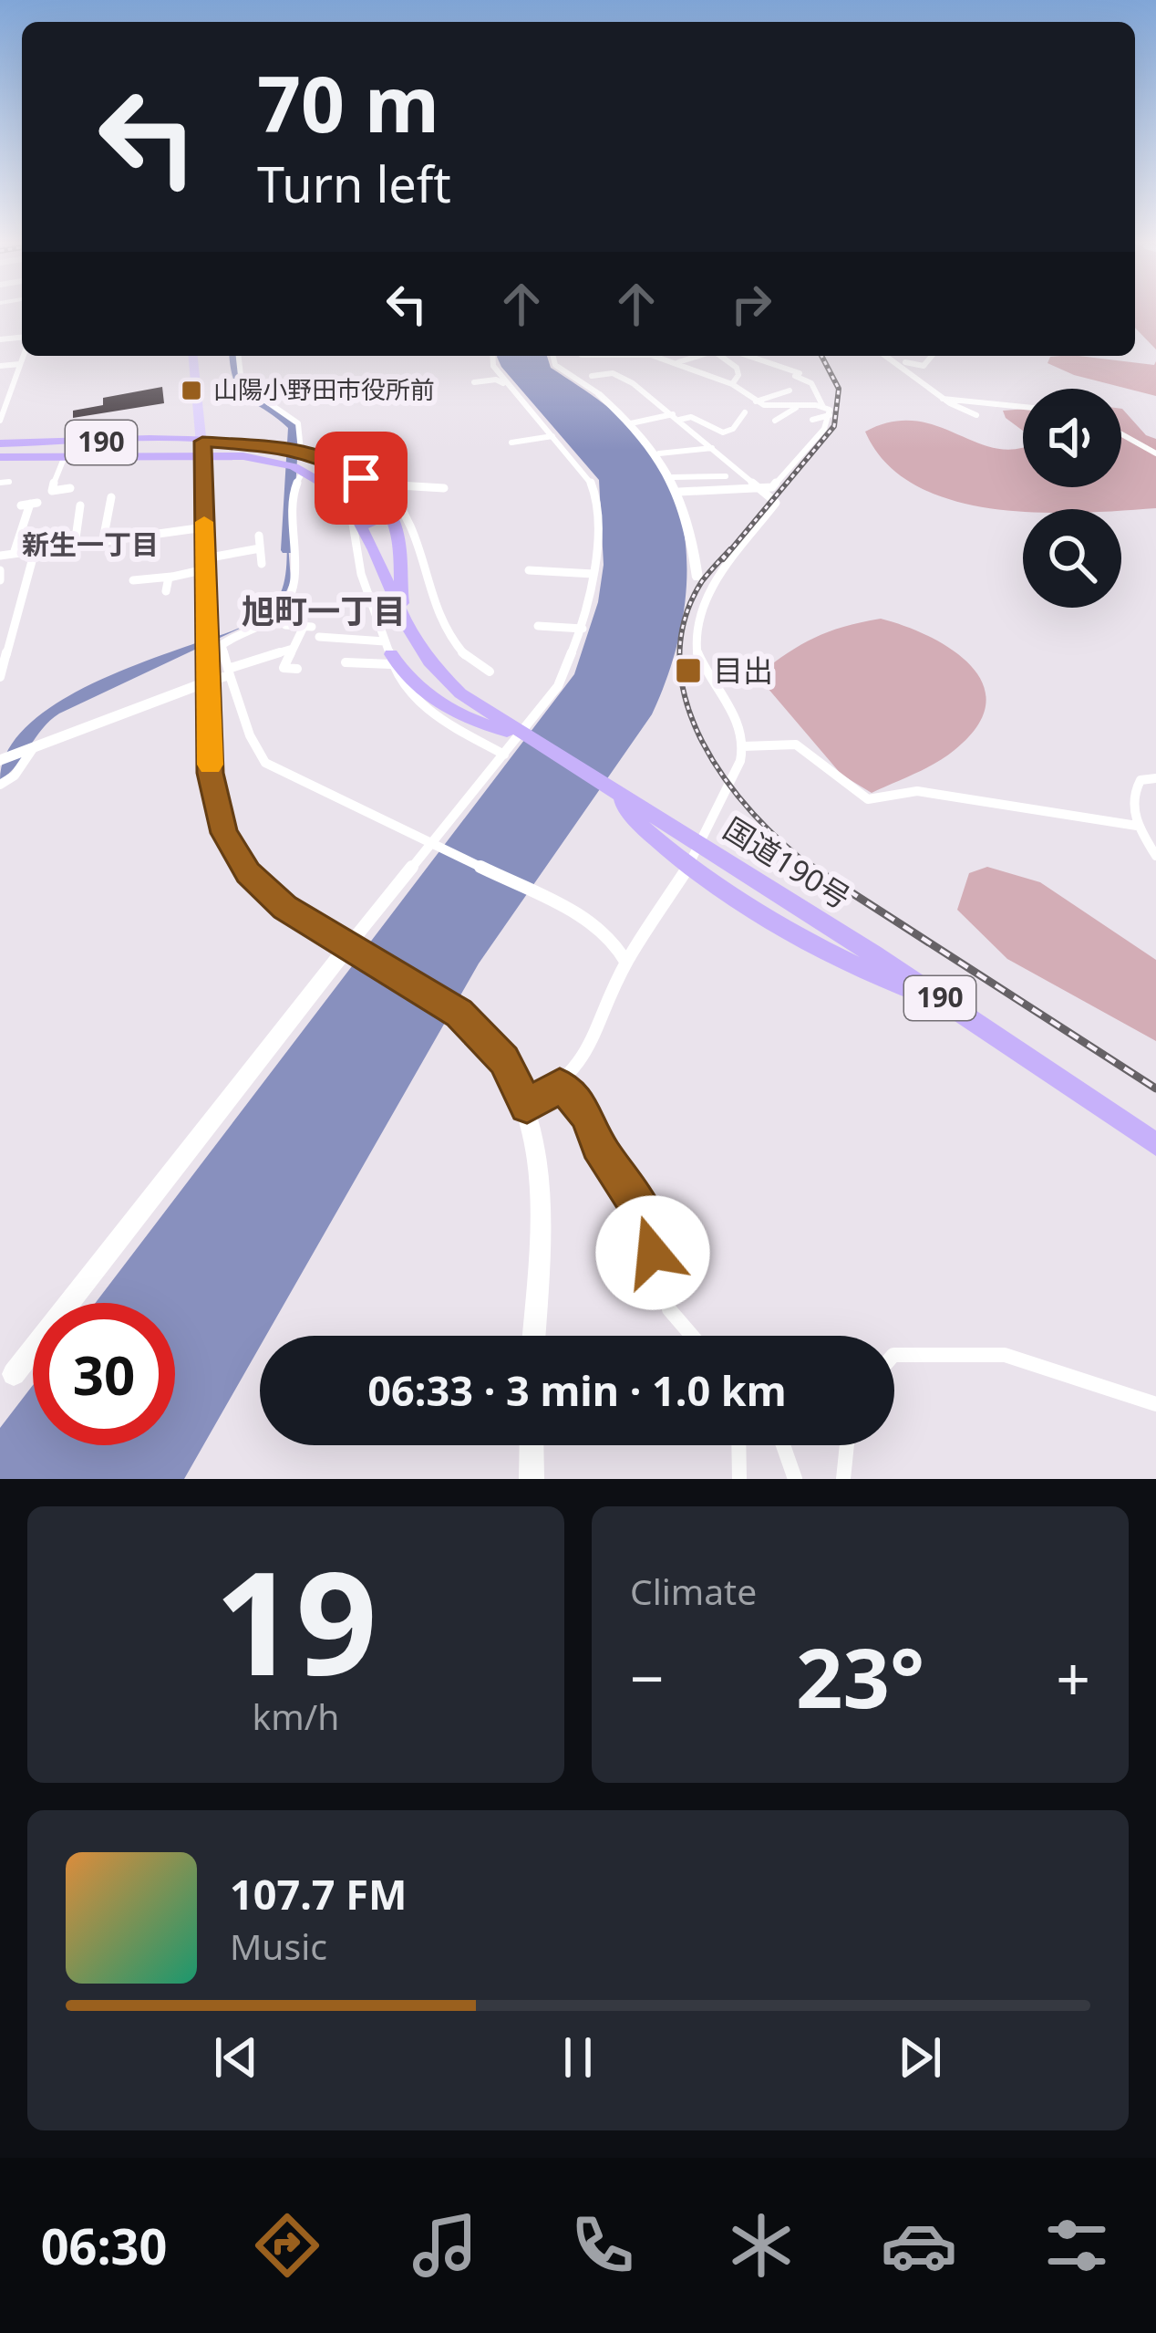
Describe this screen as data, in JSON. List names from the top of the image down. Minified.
{"streets":{"highway":["190","国道190号"]},"districts":["新生一丁目","旭町一丁目"],"places":{"transit":["山陽小野田市役所前","目出"]},"page":{"turn":["70 m","Turn left"],"limit":"30","trip":"06:33 · 3 min · 1.0 km","tile":[["19","km/h"],"Climate"],"heat":["−","23°","+"],"song":["107.7 FM","Music"],"tabs":"06:30"}}
